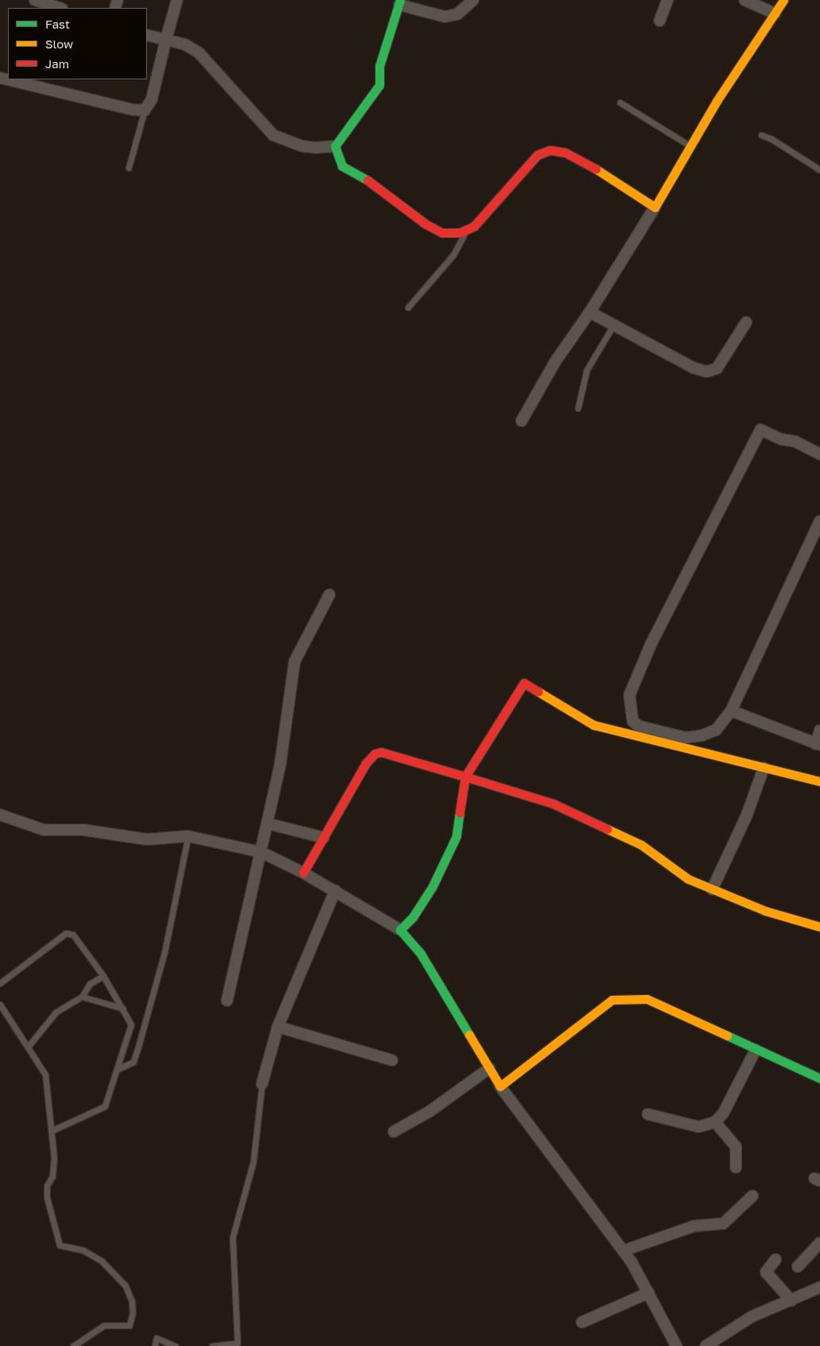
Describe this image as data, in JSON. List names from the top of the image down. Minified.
{"legend":["Fast","Slow","Jam"]}
